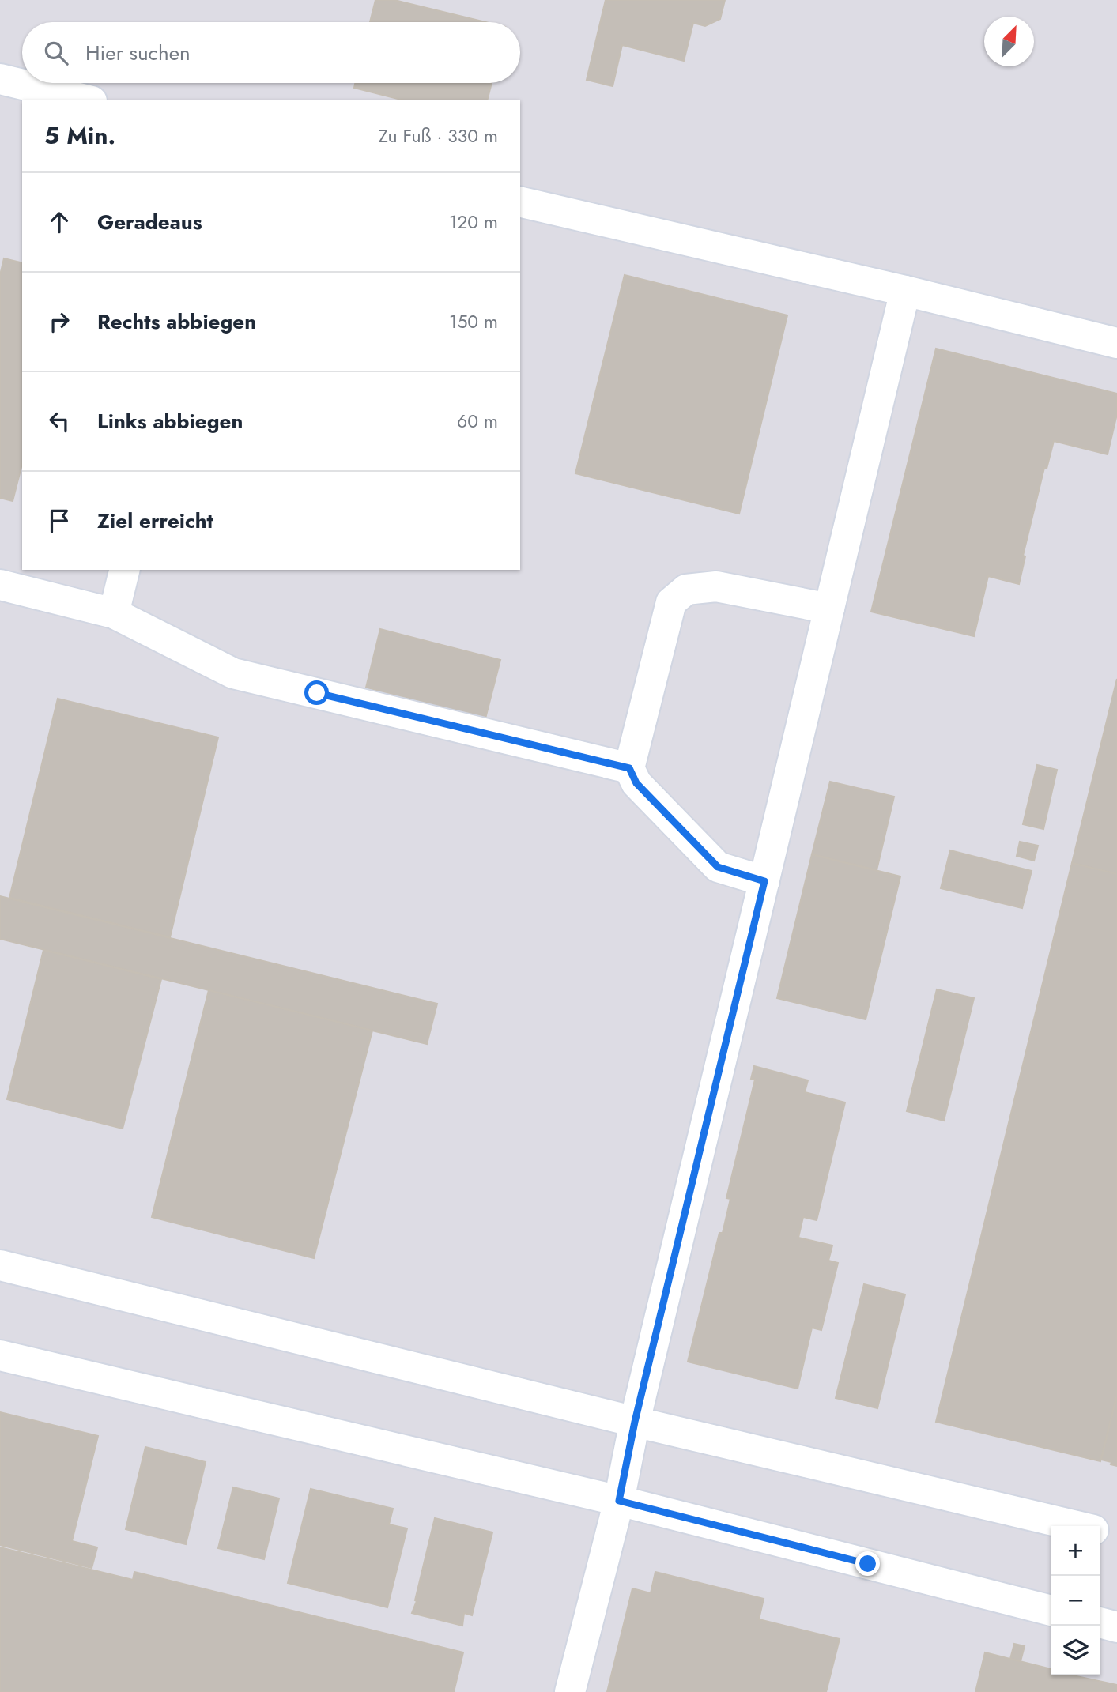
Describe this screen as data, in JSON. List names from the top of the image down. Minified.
{"north":"top right","page":{"search":"Hier suchen","heading":["5 Min.","Zu Fuß · 330 m"],"list":[["Geradeaus","120 m"],["Rechts abbiegen","150 m"],["Links abbiegen","60 m"],"Ziel erreicht"],"map_buttons":["+","−"]}}
